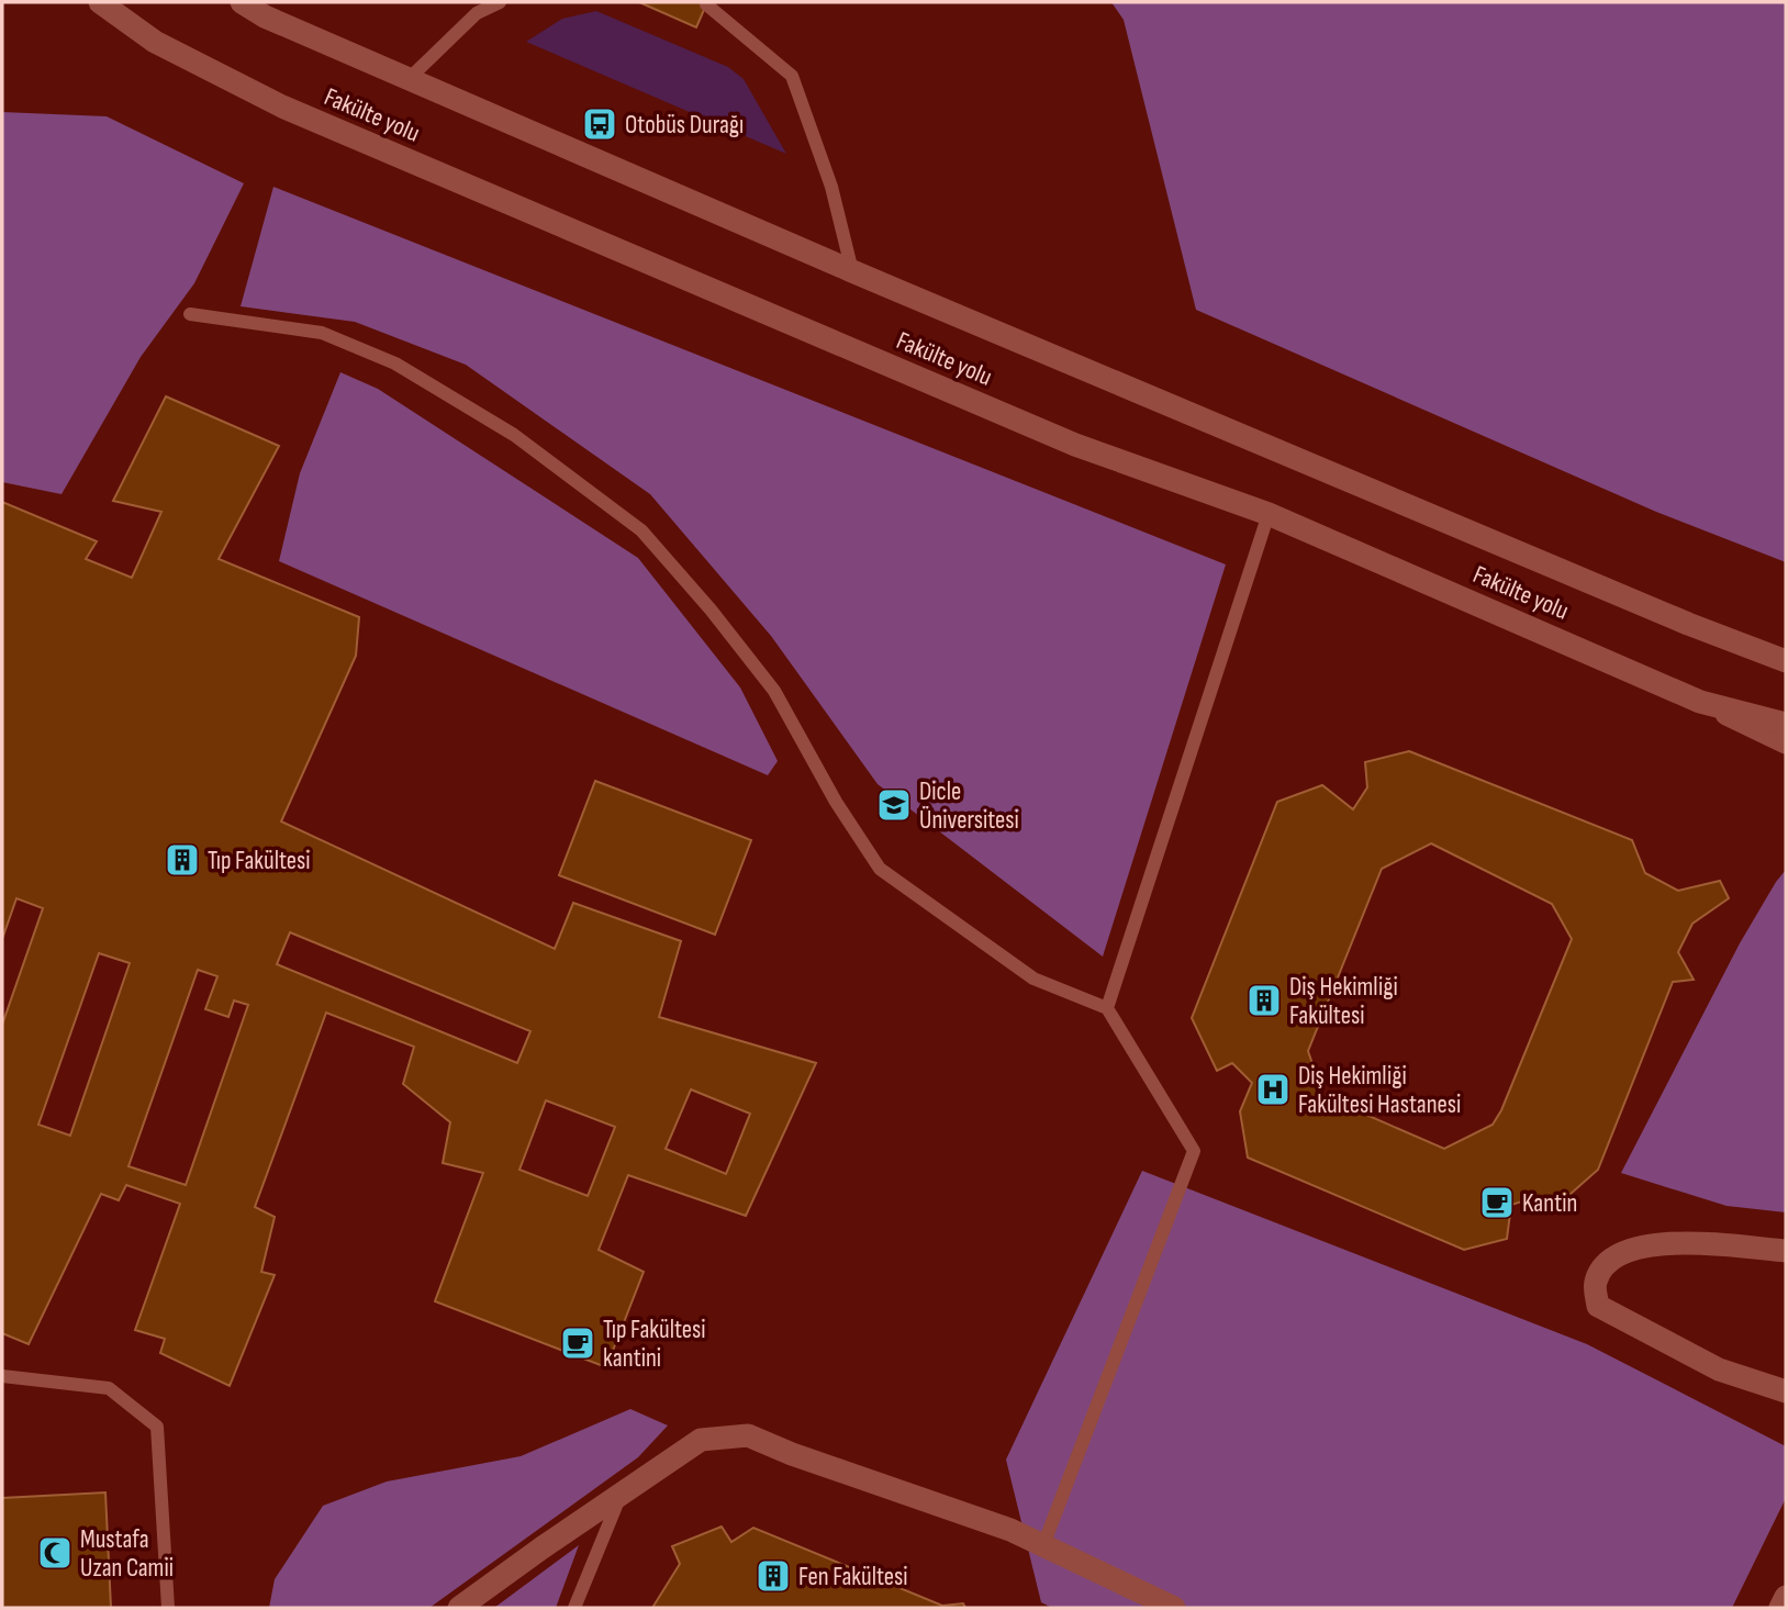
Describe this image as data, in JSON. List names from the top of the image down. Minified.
{"streets":{"street":["Fakülte yolu"]},"places":{"bus stop":["Otobüs Durağı"],"school or university":["Dicle Üniversitesi"],"building":["Tıp Fakültesi","Diş Hekimliği Fakültesi","Fen Fakültesi"],"hospital":["Diş Hekimliği Fakültesi Hastanesi"],"cafe":["Kantin","Tıp Fakültesi kantini"],"mosque":["Mustafa Uzan Camii"]}}
